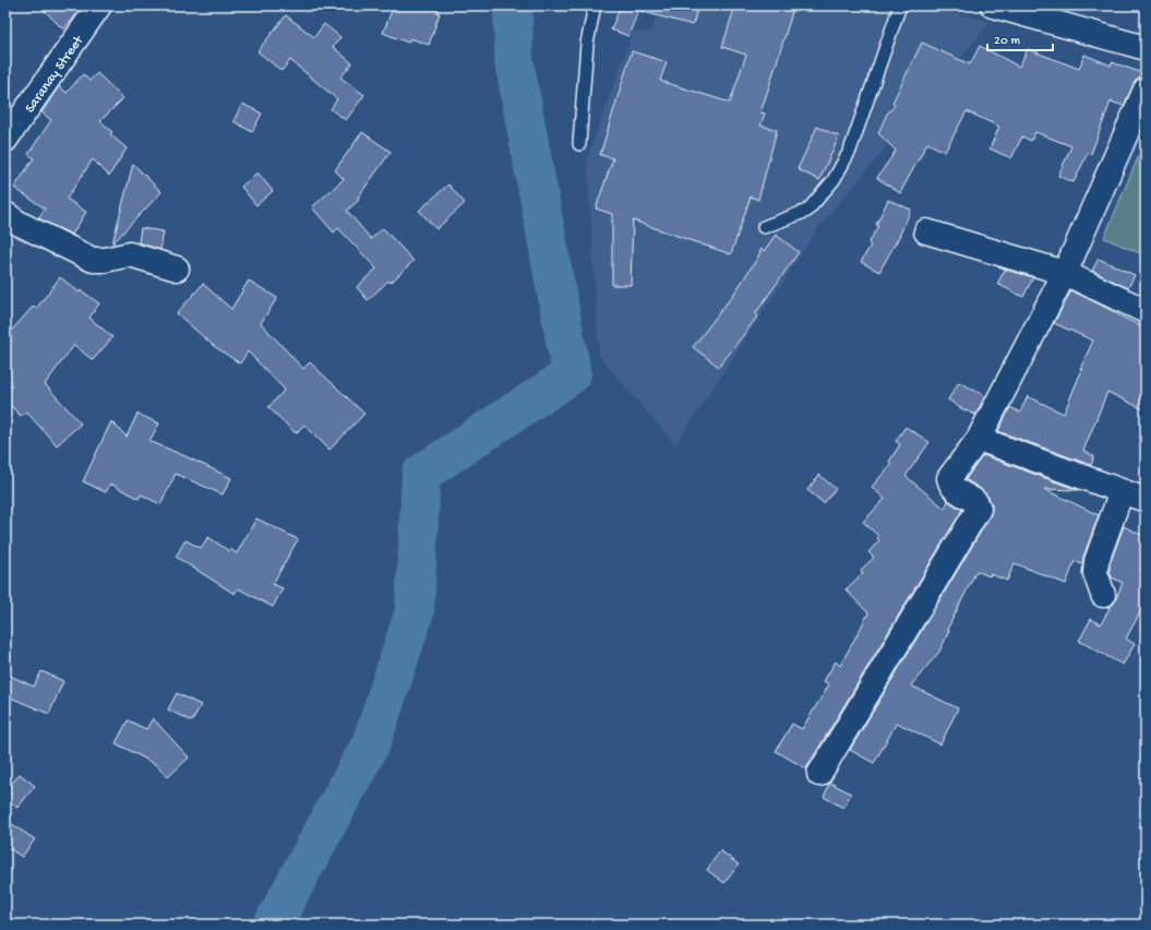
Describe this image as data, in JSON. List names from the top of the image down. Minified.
{"streets":{"street":["Saranay Street"]},"scale_bar":"20 m"}
